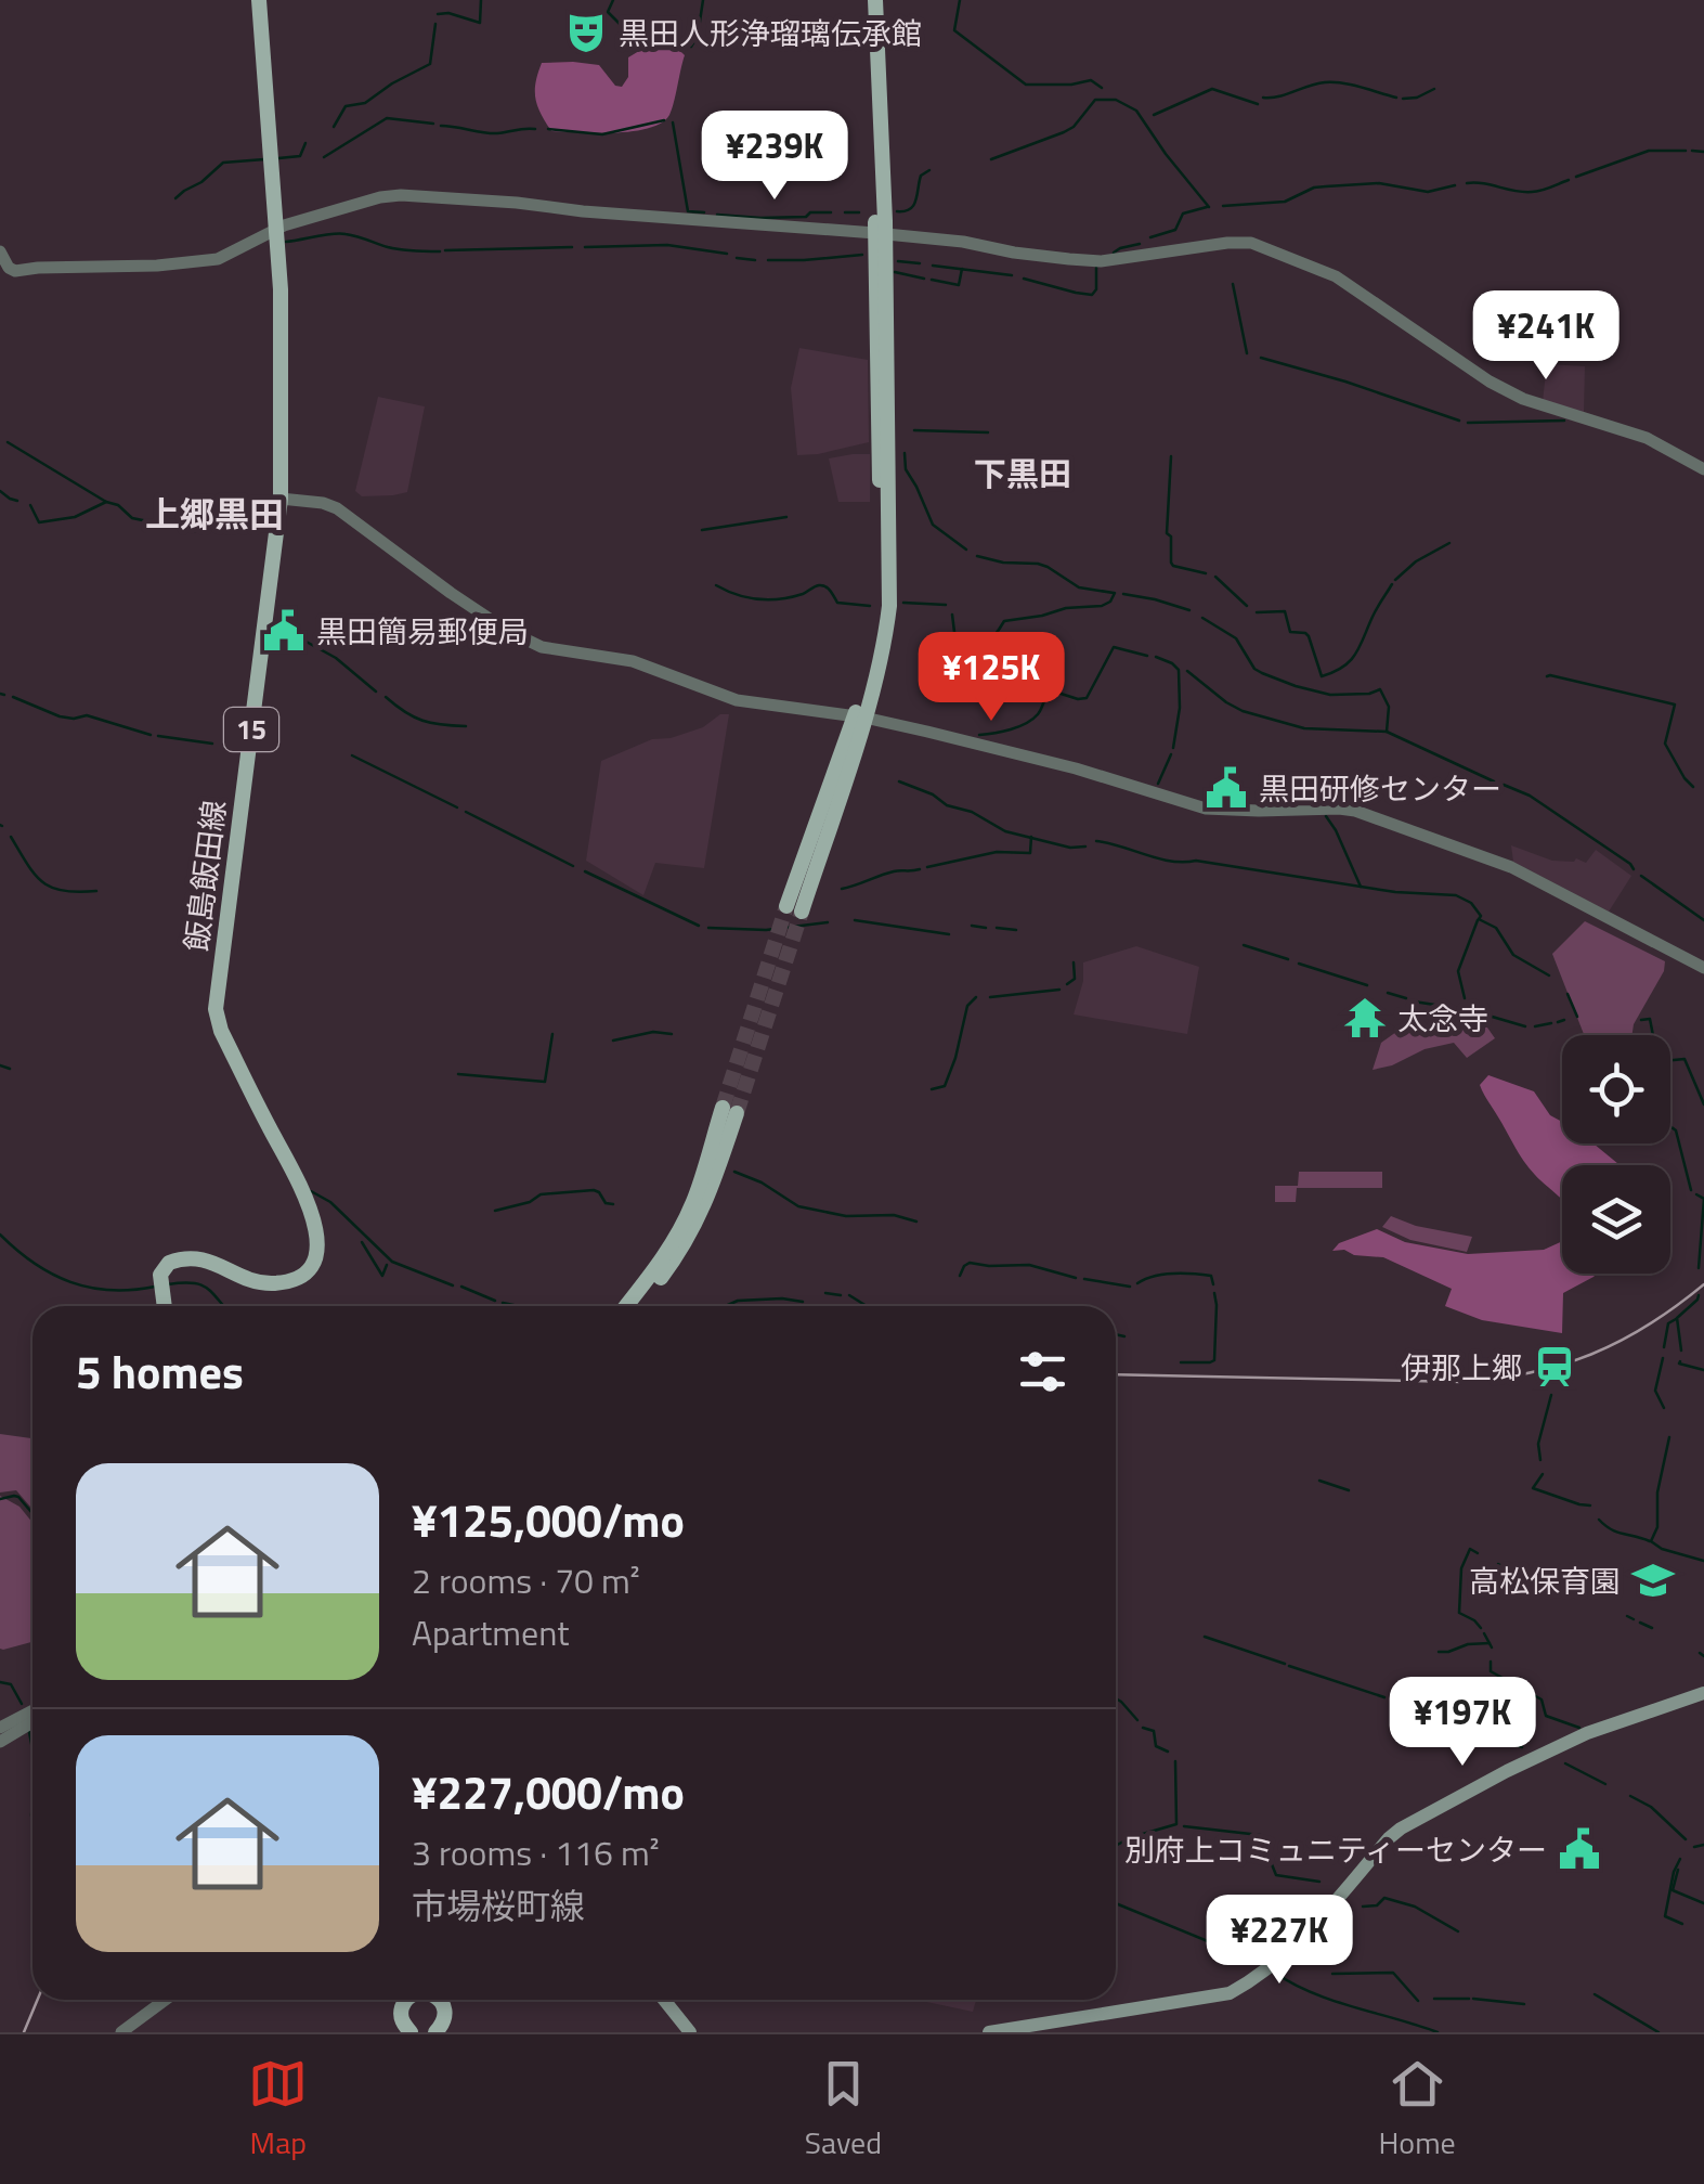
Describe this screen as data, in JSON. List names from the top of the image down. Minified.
{"streets":{"main road":["15","飯島飯田線"]},"districts":["下黒田","上郷黒田"],"places":{"theatre":["黒田人形浄瑠璃伝承館"],"public building":["黒田簡易郵便局","黒田研修センター","別府上コミュニティーセンター"],"temple":["太念寺"],"station":["伊那上郷"],"school or university":["高松保育園"]},"page":{"price":["¥239K","¥241K","¥125K","¥197K","¥227K"],"heading":"5 homes","list":[{"name":"¥125,000/mo","note":"2 rooms · 70 m² · Apartment"},{"name":"¥227,000/mo","note":"3 rooms · 116 m² · 市場桜町線"}],"tabs":["Map","Saved","Home"]}}
